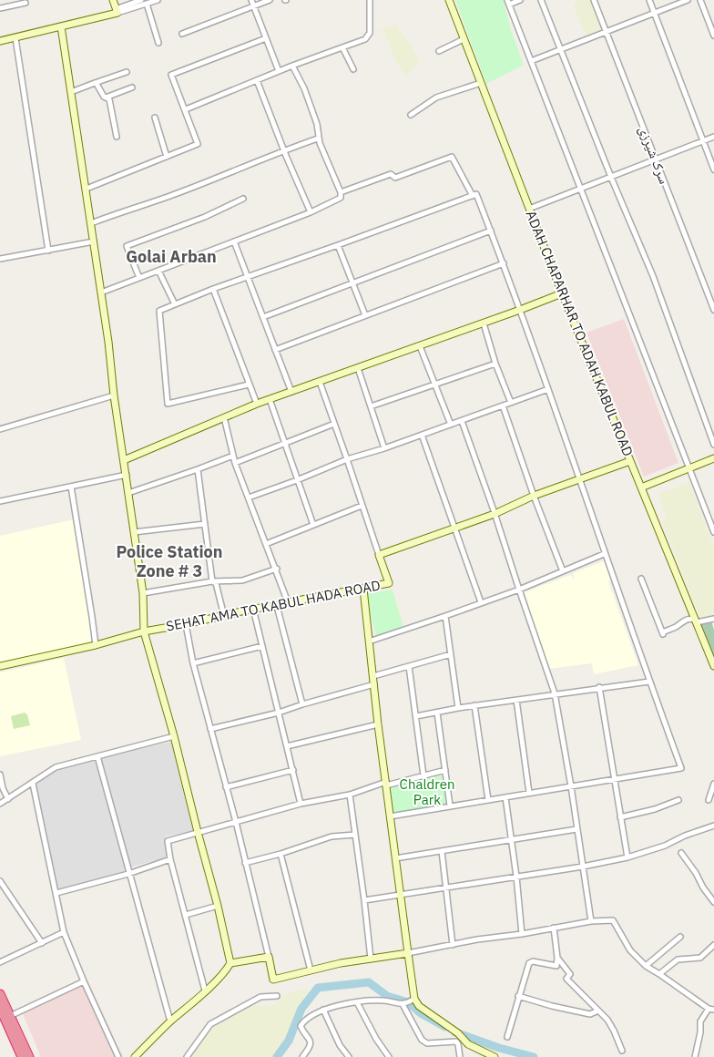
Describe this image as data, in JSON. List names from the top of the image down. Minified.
{"streets":{"main road":["ADAH CHAPARHAR TO ADAH KABUL ROAD","SEHAT AMA TO KABUL HADA ROAD"],"street":["سرک شیرزی"]},"districts":["Golai Arban","Police Station Zone # 3"],"parks":["Chaldren Park"]}
